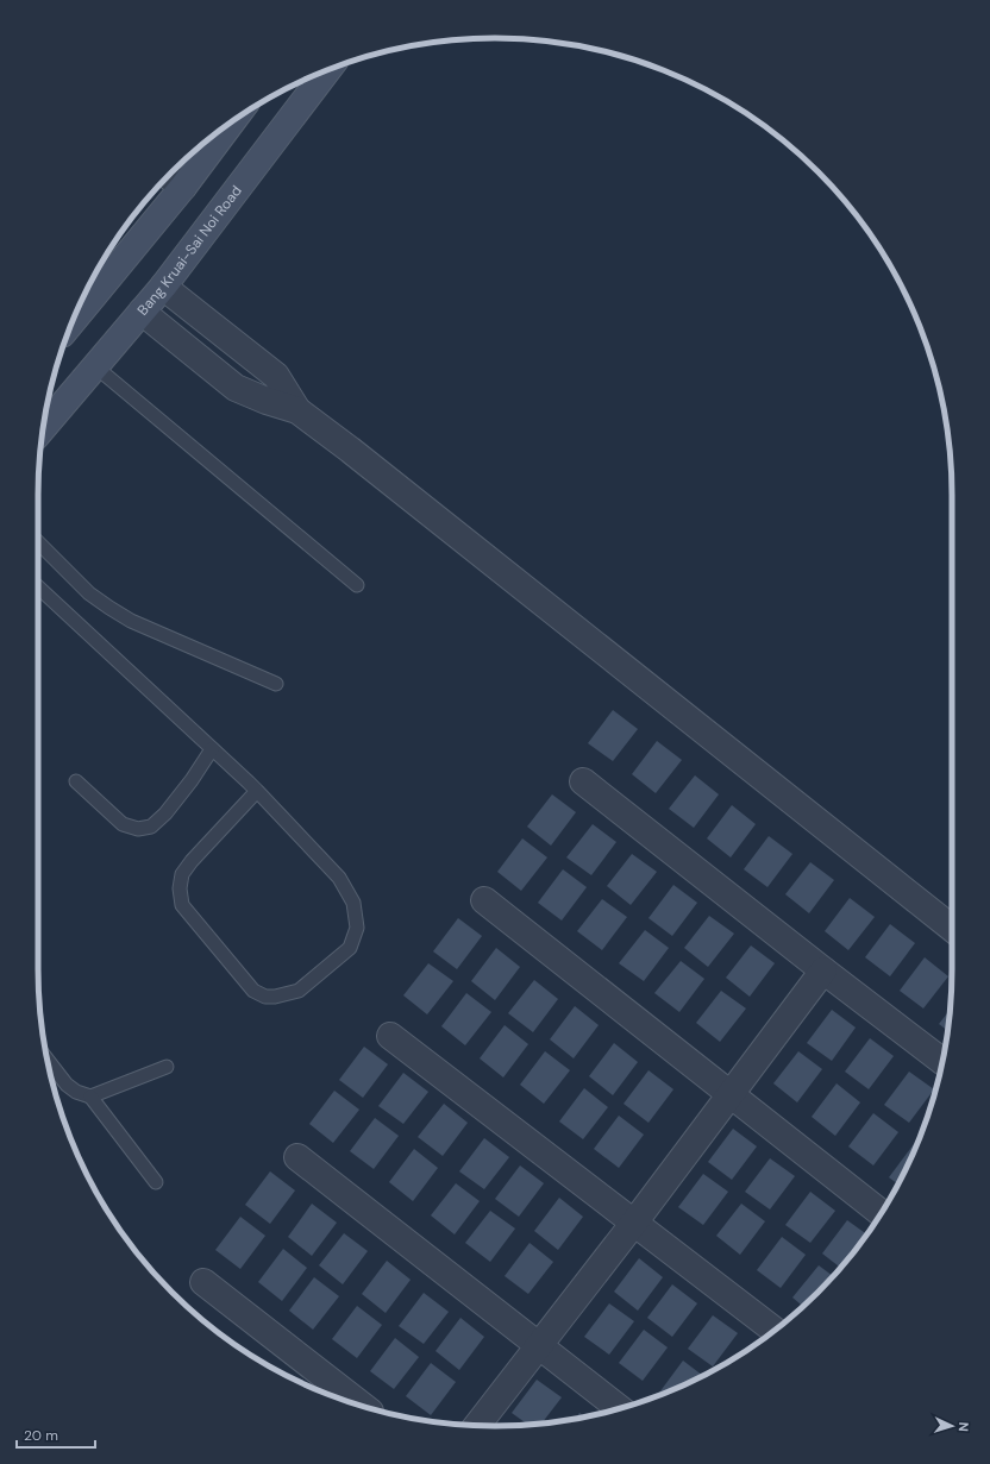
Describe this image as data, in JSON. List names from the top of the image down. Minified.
{"streets":{"main road":["Bang Kruai-Sai Noi Road"]},"scale_bar":"20 m","north":"right"}
